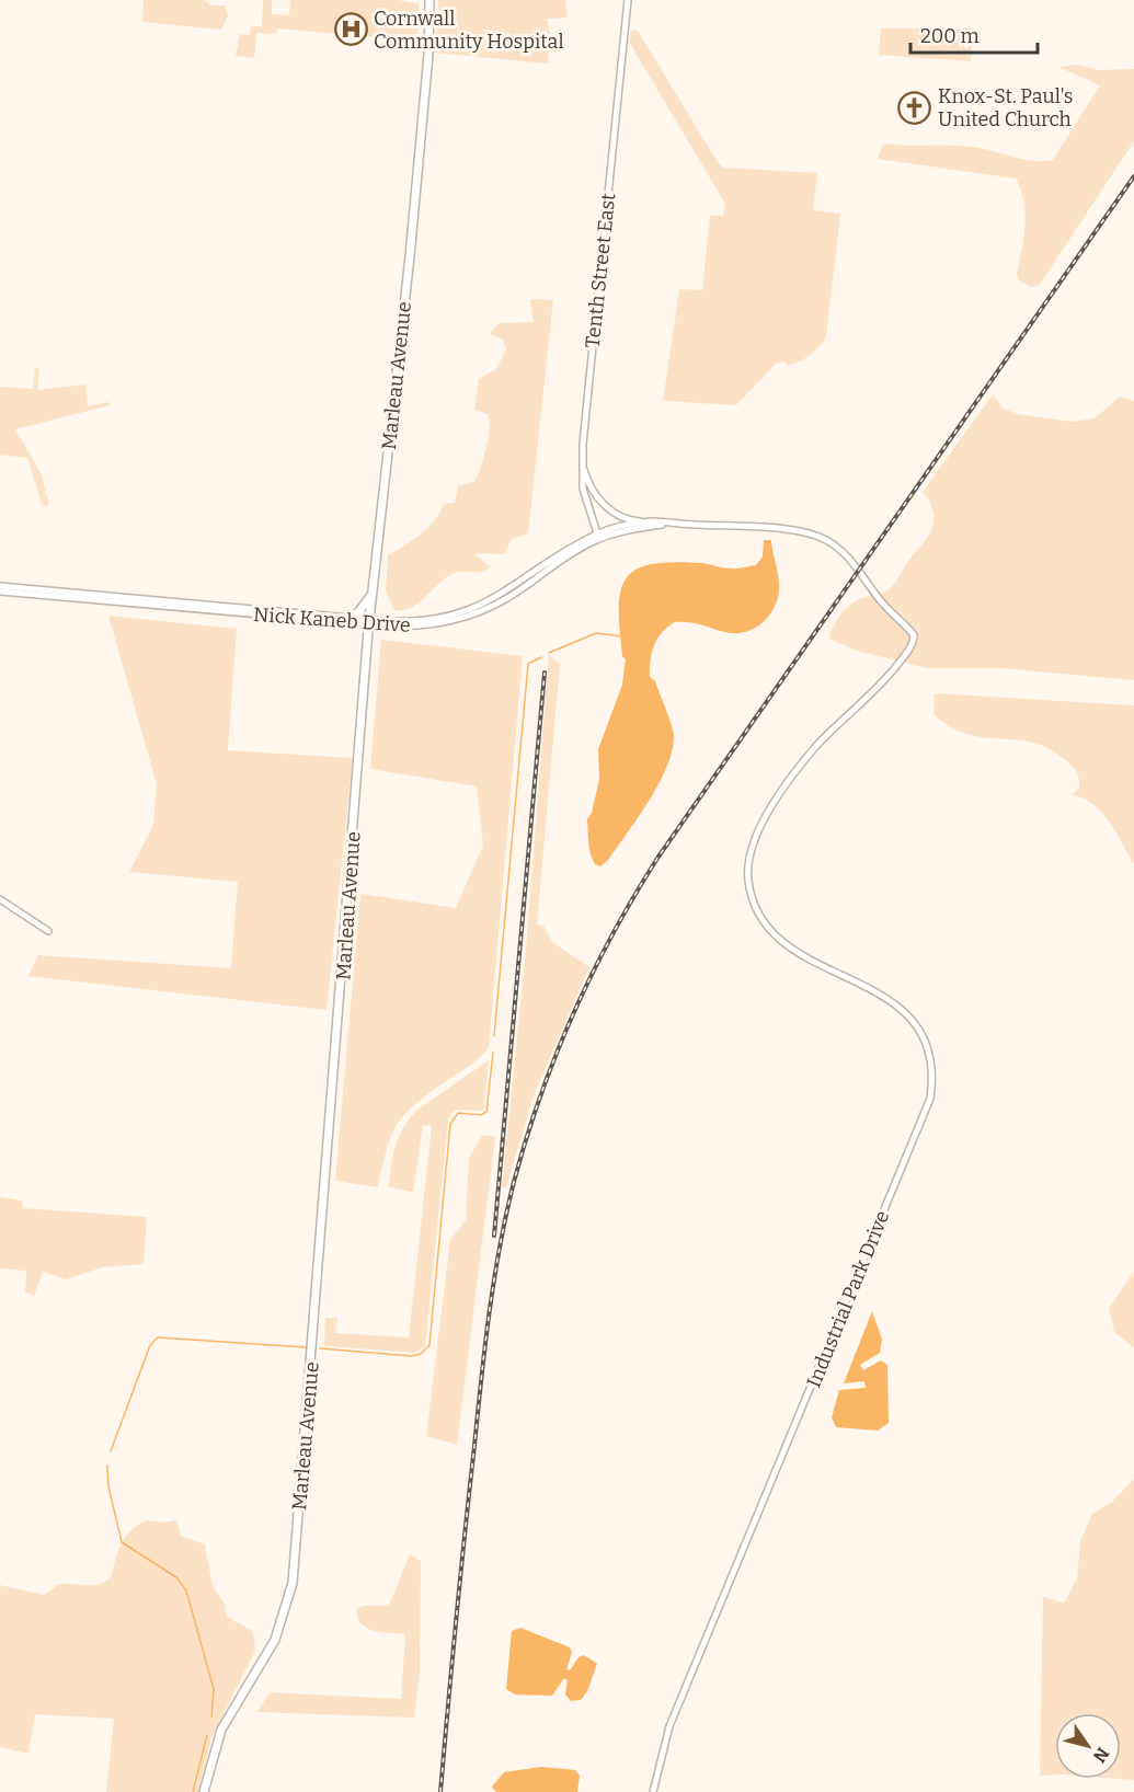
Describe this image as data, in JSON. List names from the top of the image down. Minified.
{"streets":{"main road":["Marleau Avenue"],"street":["Tenth Street East","Nick Kaneb Drive","Industrial Park Drive"]},"crossings":[["Tenth Street East","Nick Kaneb Drive"],["Marleau Avenue","Nick Kaneb Drive"],["Nick Kaneb Drive","Industrial Park Drive"]],"places":{"hospital":["Cornwall Community Hospital"],"church":["Knox-St. Paul's United Church"]},"scale_bar":"200 m","north":"bottom right"}
